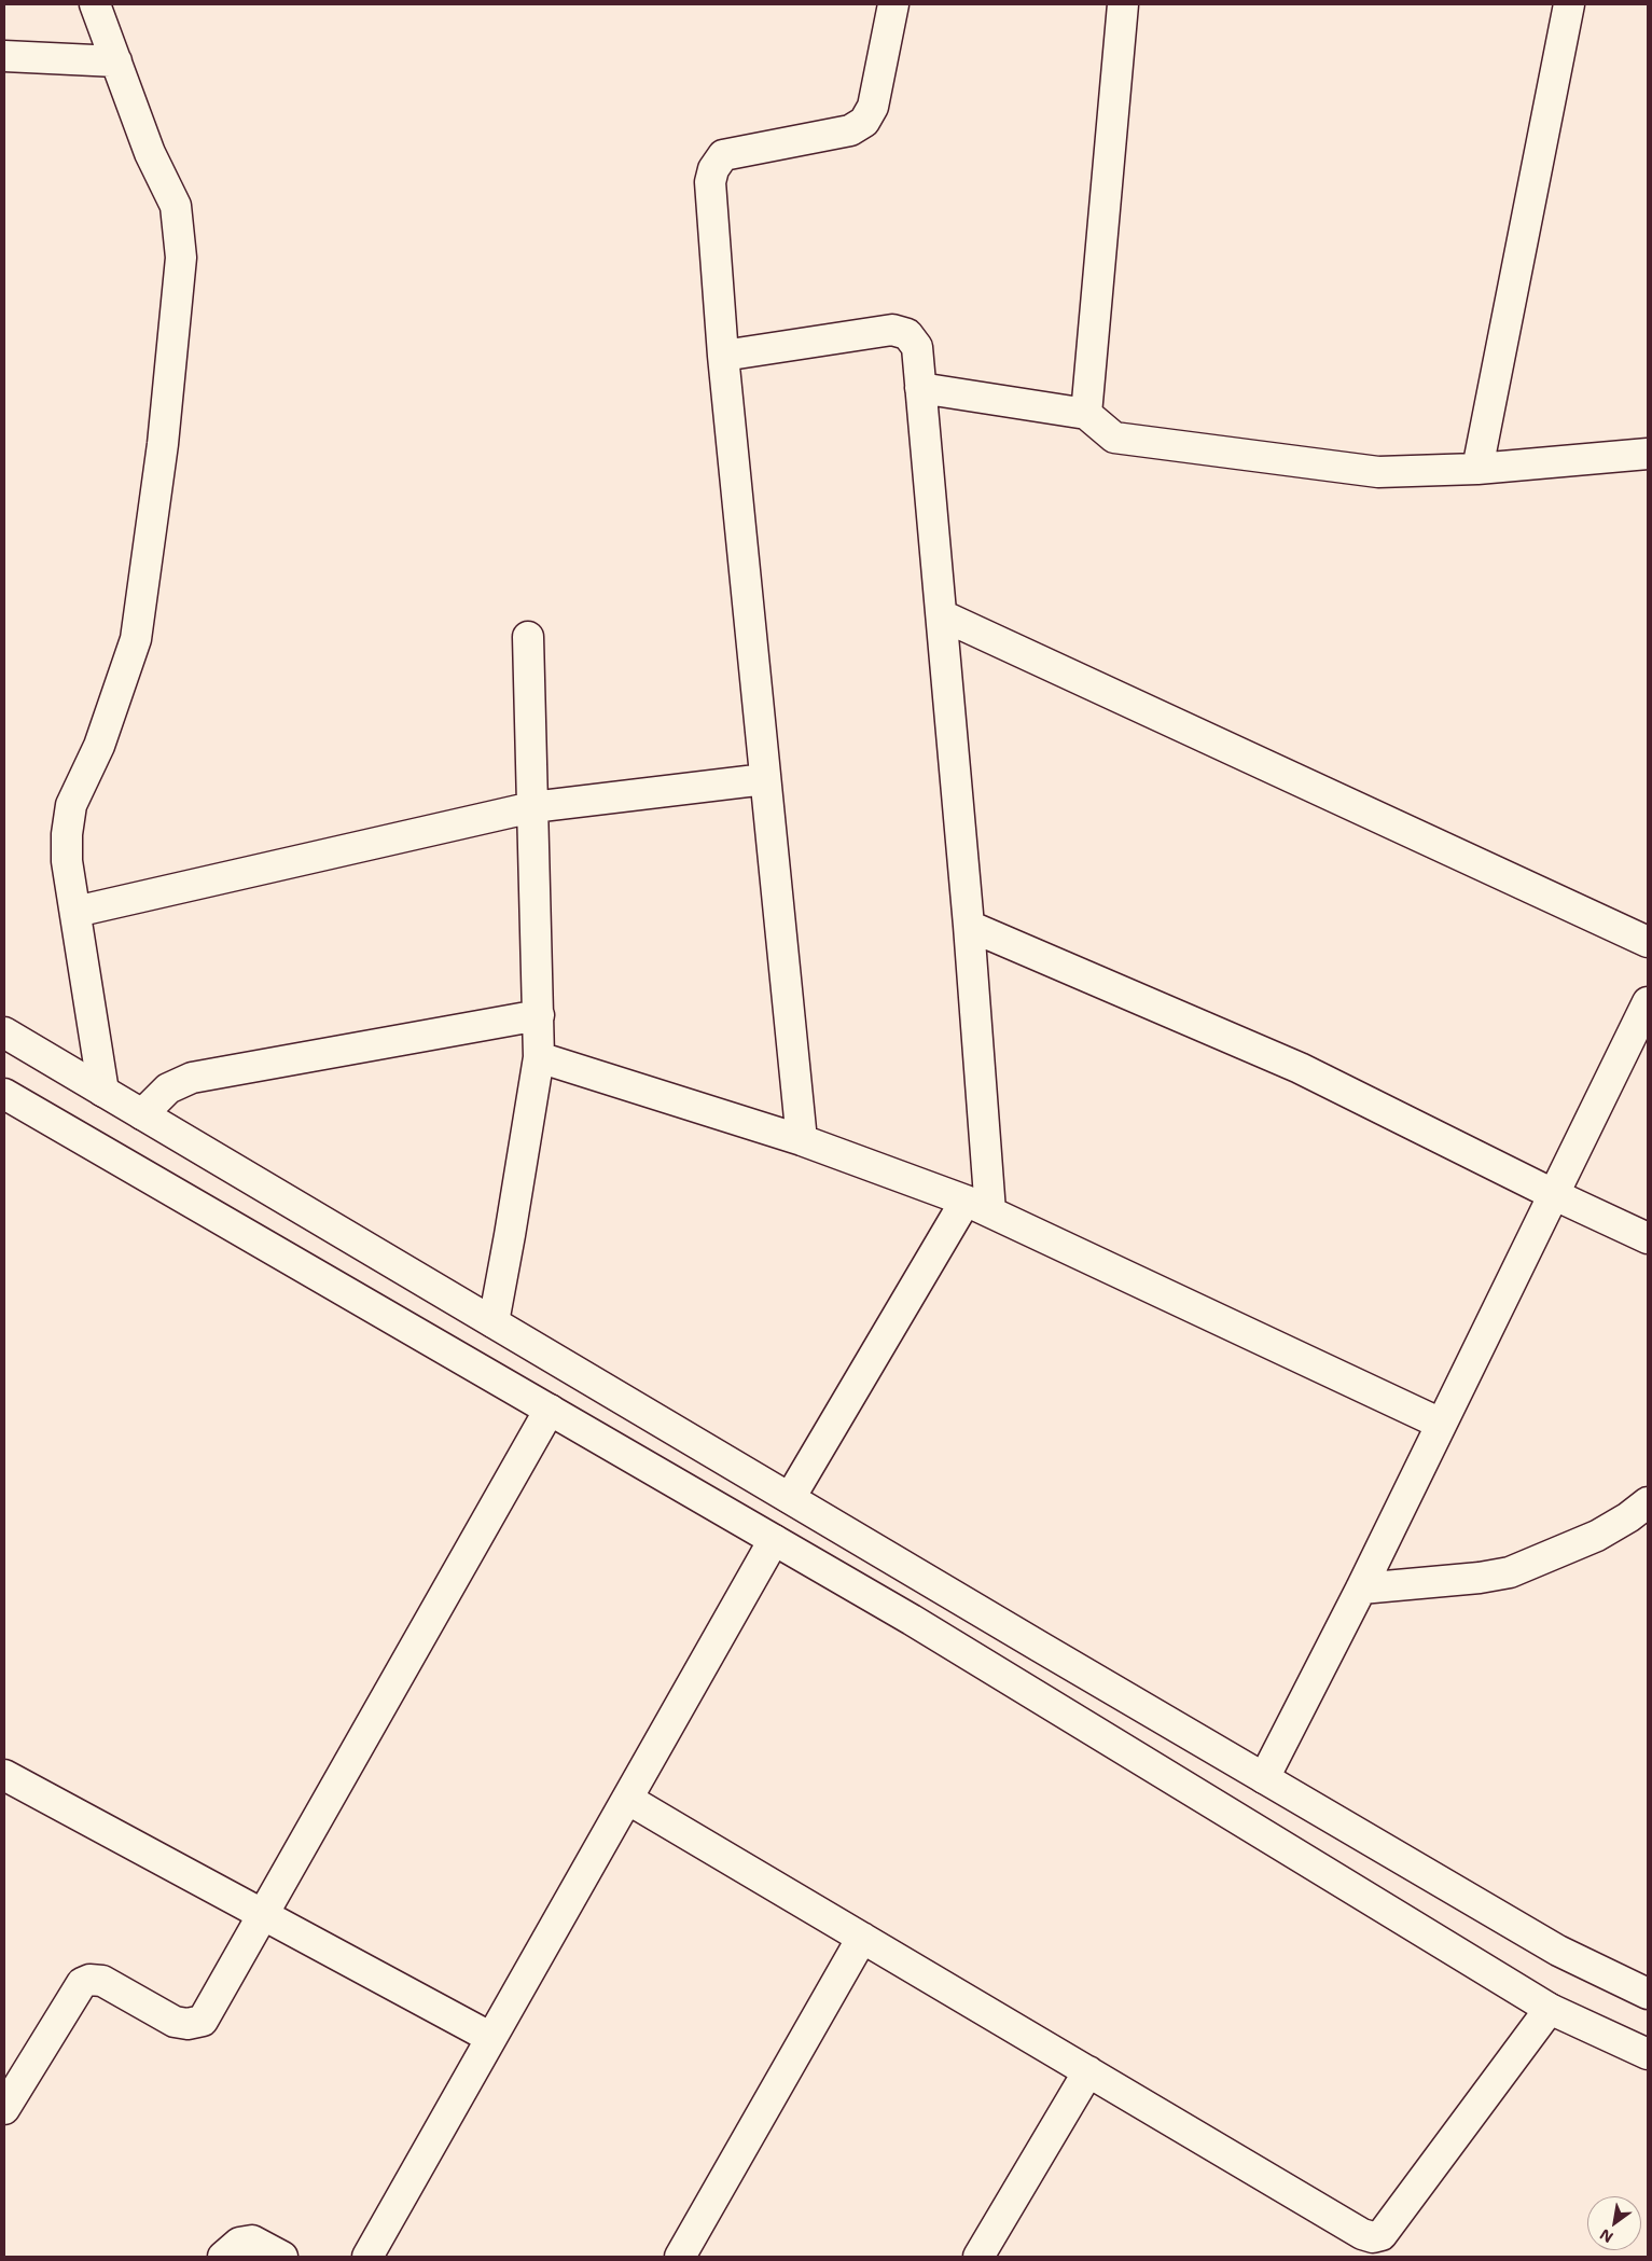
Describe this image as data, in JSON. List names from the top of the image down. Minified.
{"north":"bottom left"}
